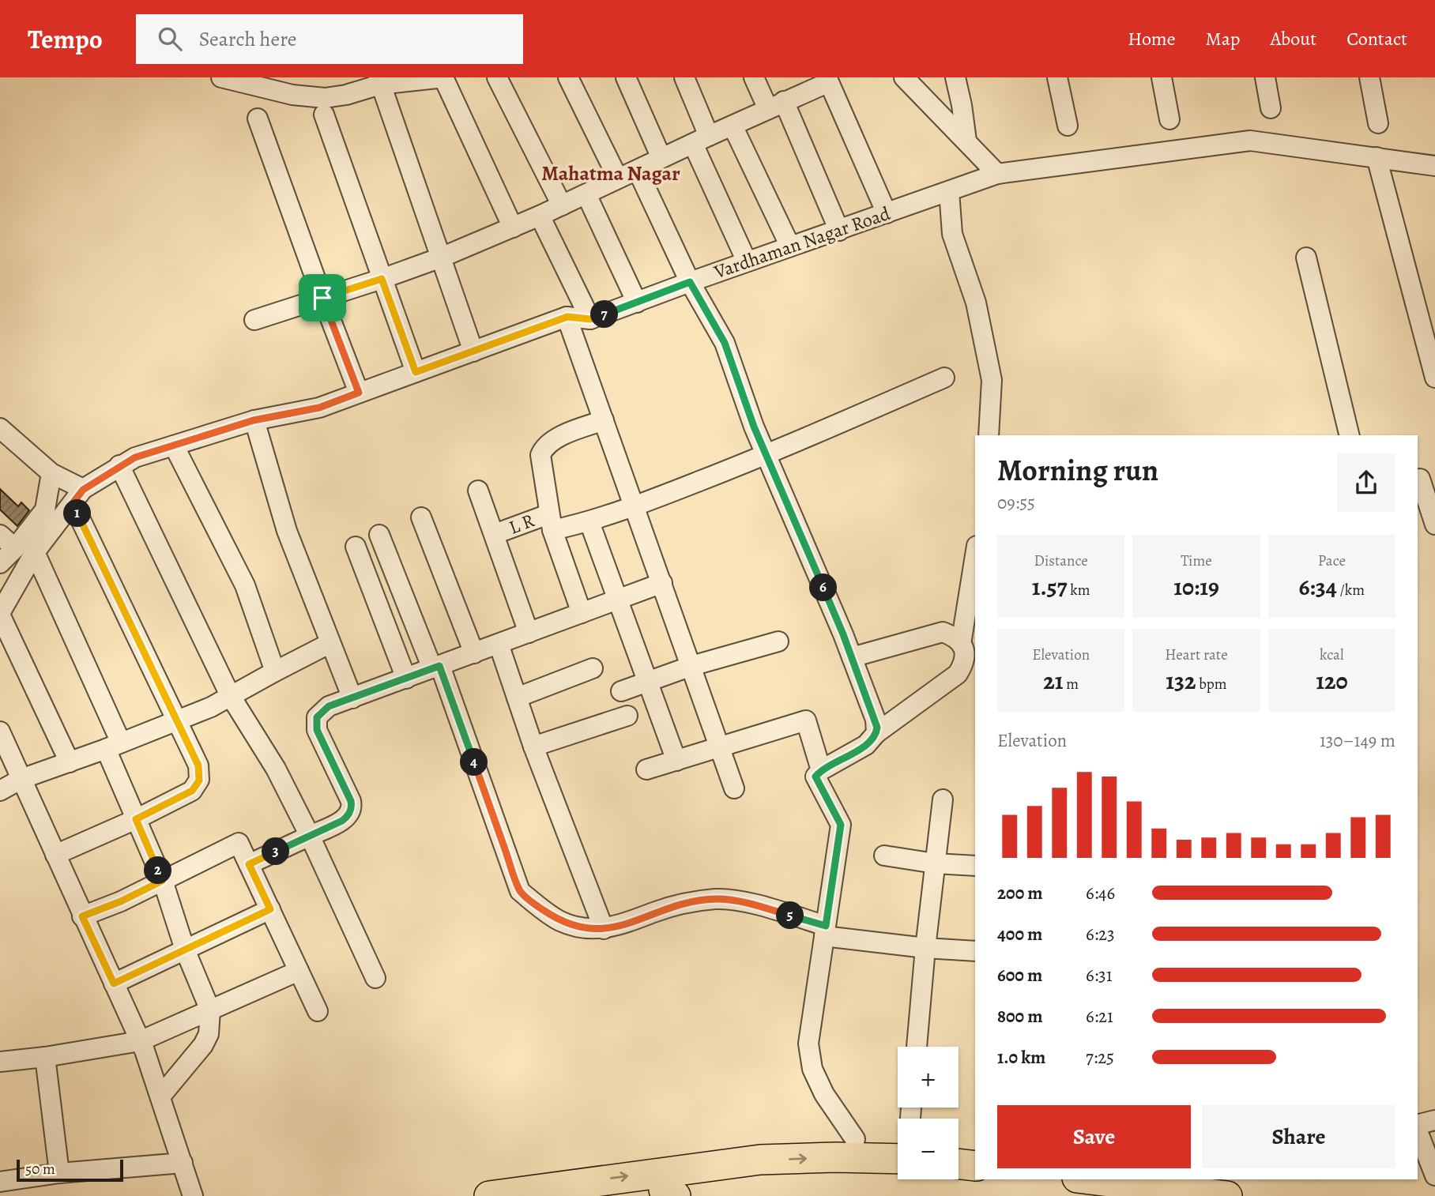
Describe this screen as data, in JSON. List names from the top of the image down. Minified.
{"streets":{"street":["Vardhaman Nagar Road","L R"]},"districts":["Mahatma Nagar"],"scale_bar":"50 m","page":{"header":"Tempo","search":"Search here","nav":["Home","Map","About","Contact"],"pins":["7","1","6","4","3","2","5"],"heading":["Morning run","09:55"],"stats":[["Distance","1.57 km"],["Time","10:19"],["Pace","6:34 /km"],["Elevation","21 m"],["Heart rate","132 bpm"],["kcal","120"]],"chart":["Elevation","130–149 m"],"list":[{"name":"200 m","note":"6:46"},{"name":"400 m","note":"6:23"},{"name":"600 m","note":"6:31"},{"name":"800 m","note":"6:21"},{"name":"1.0 km","note":"7:25"}],"map_buttons":["+","−"],"buttons":["Save","Share"],"scale":"50 m"}}
